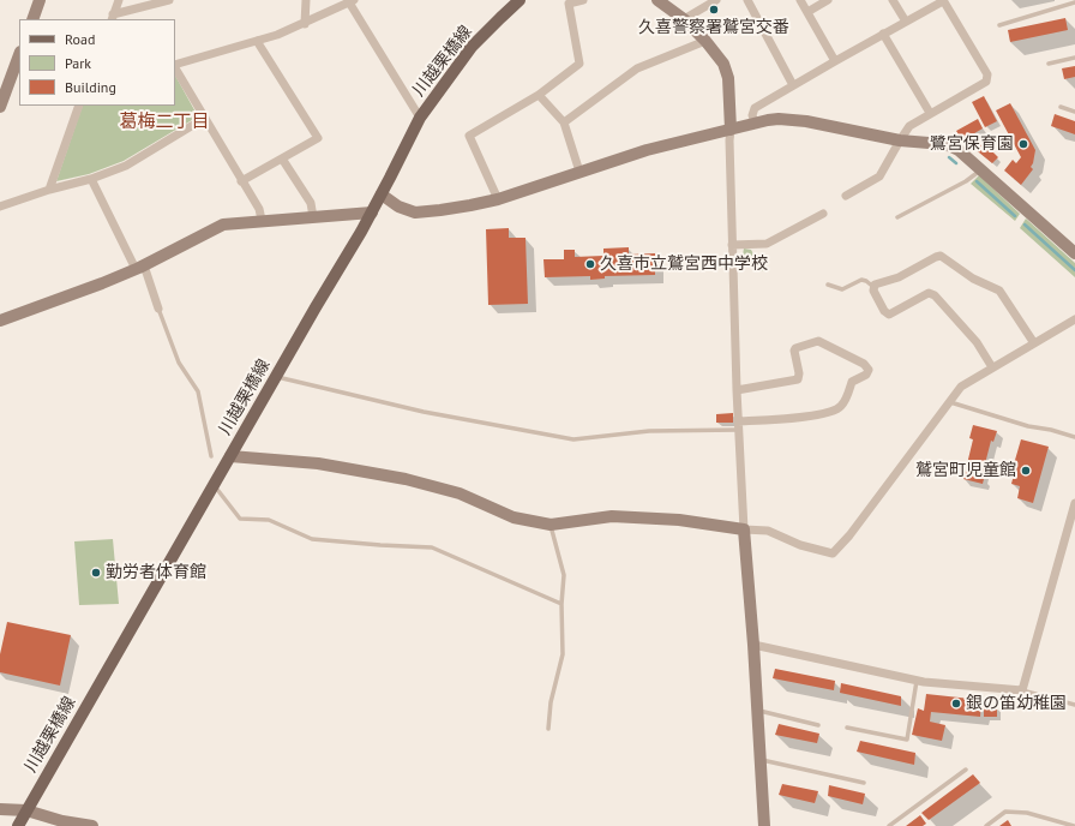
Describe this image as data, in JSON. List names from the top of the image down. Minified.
{"streets":{"main road":["川越栗橋線"]},"districts":["葛梅二丁目"],"places":["久喜警察署鷲宮交番","鷺宮保育園","久喜市立鷲宮西中学校","鷲宮町児童館","勤労者体育館","銀の笛幼稚園"],"legend":["Road","Park","Building"]}
